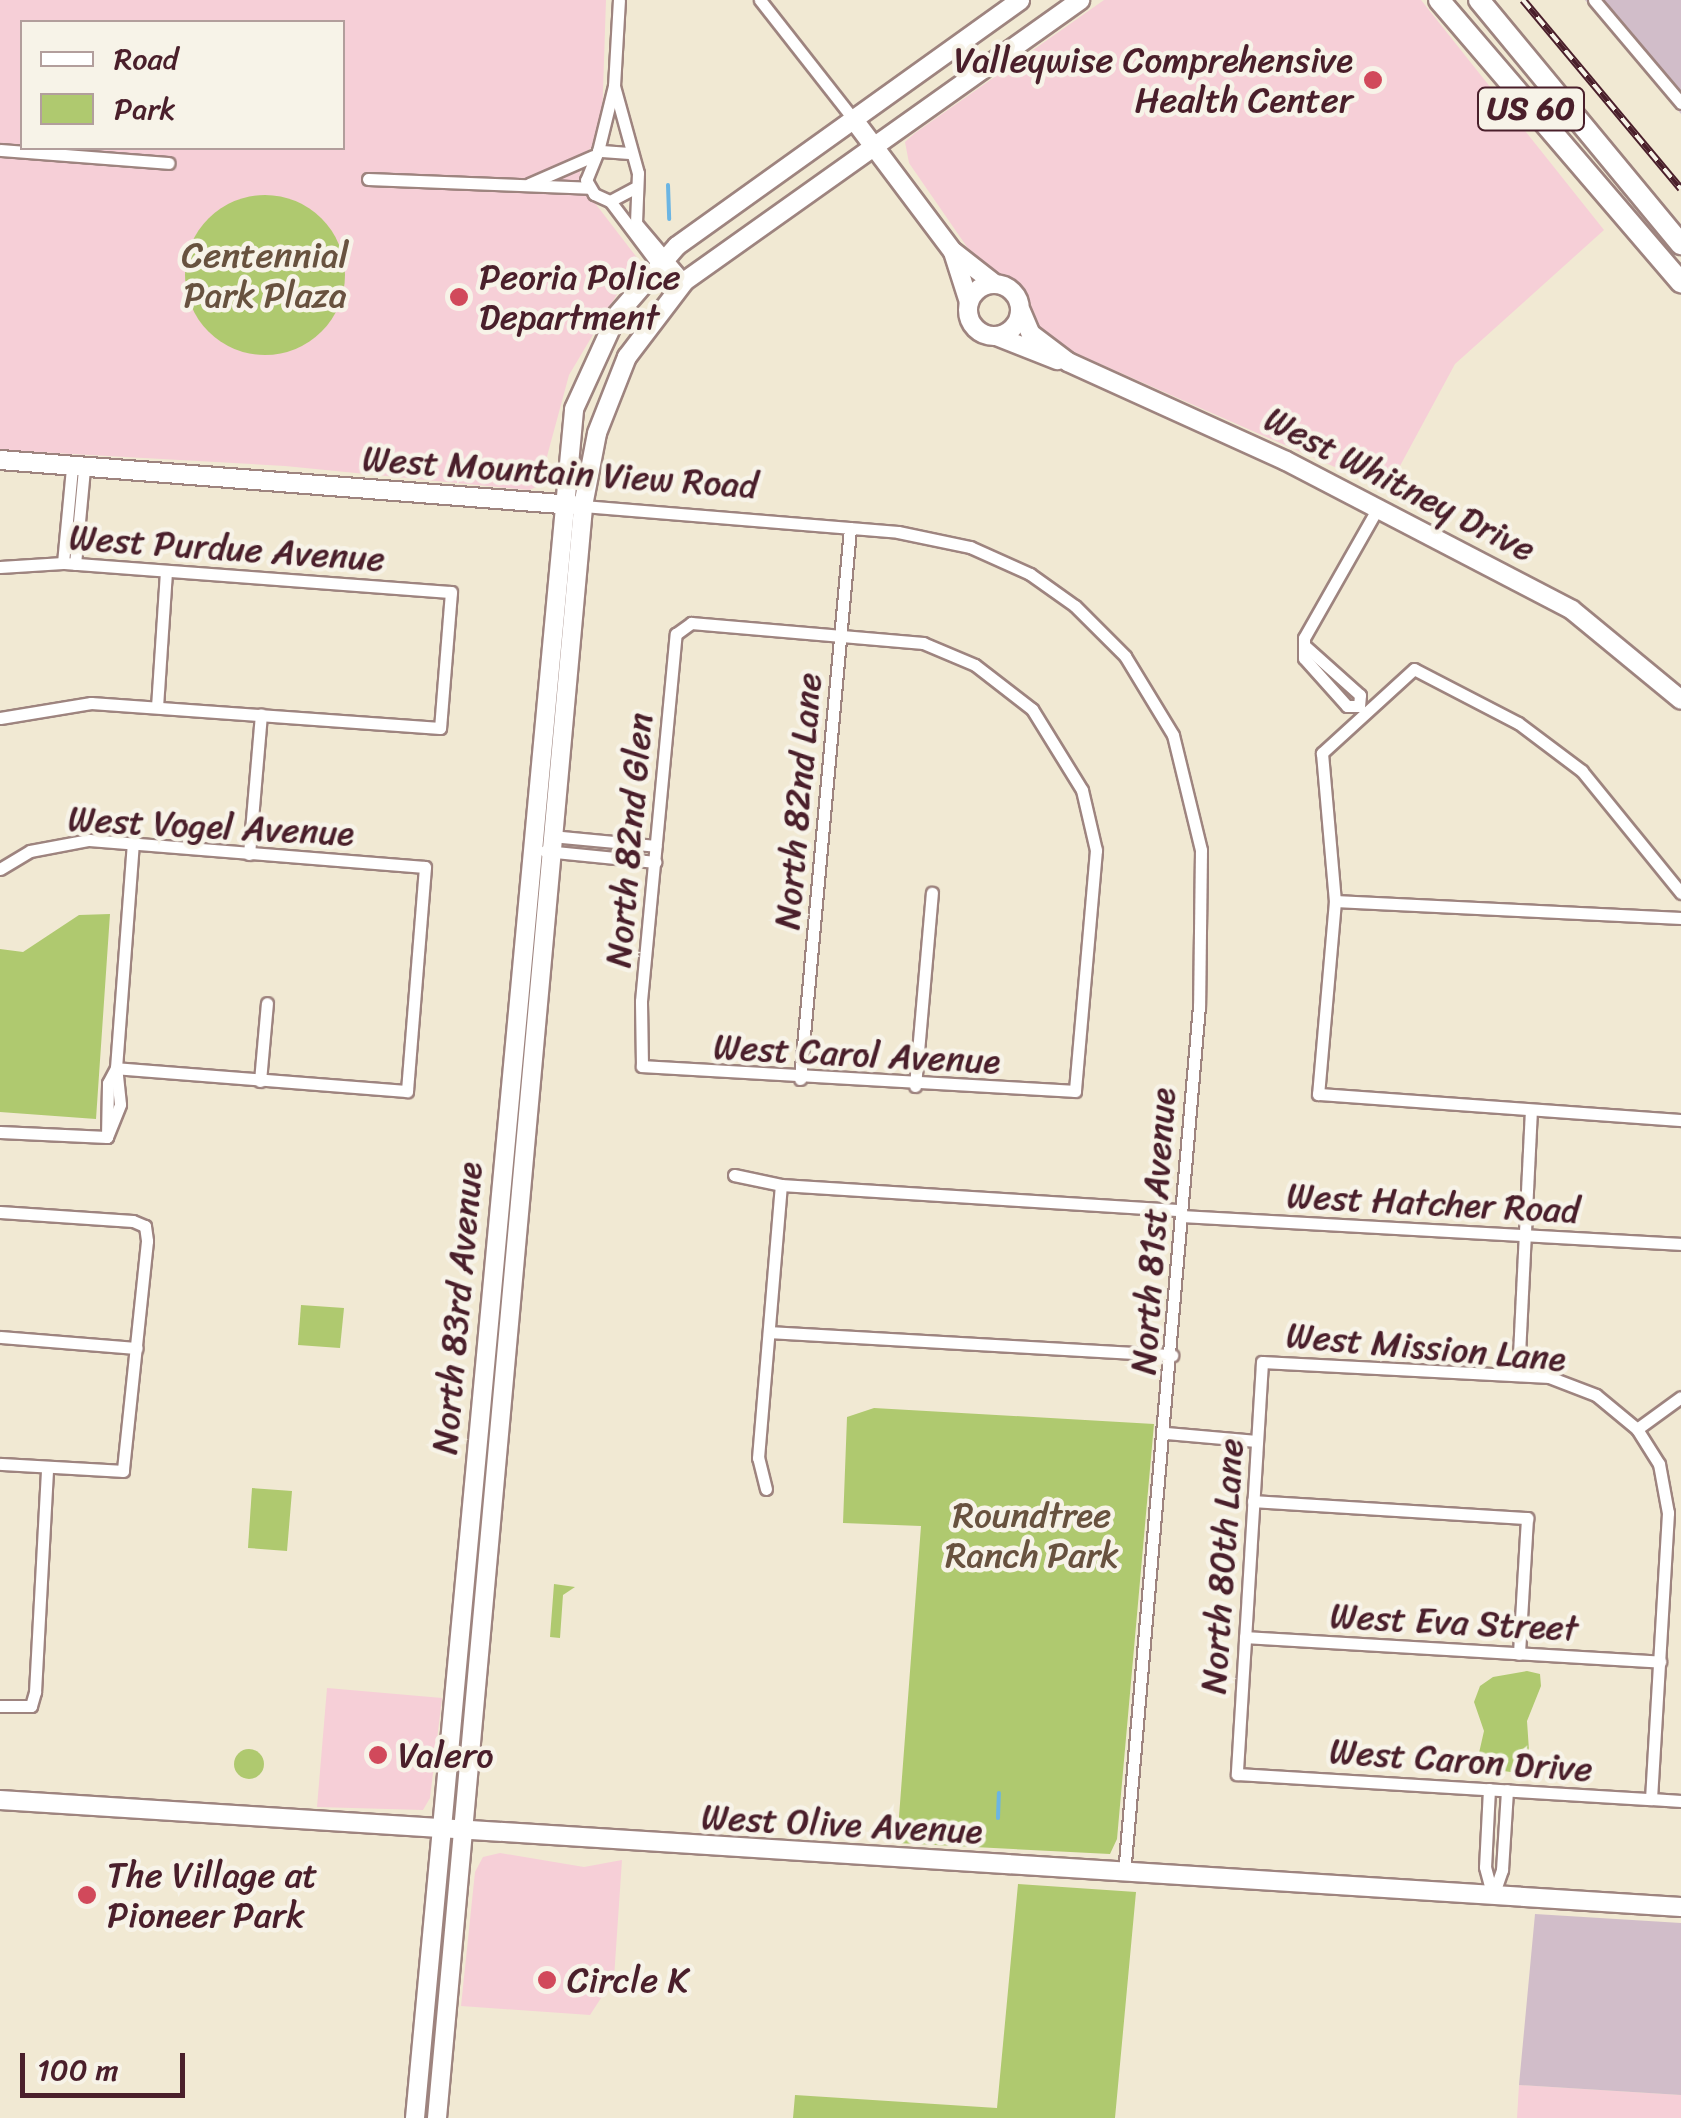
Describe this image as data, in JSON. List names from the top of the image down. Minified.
{"streets":{"highway":["US 60"],"main road":["West Mountain View Road","West Whitney Drive","North 83rd Avenue","West Olive Avenue"],"street":["West Purdue Avenue","North 82nd Lane","West Vogel Avenue","North 82nd Glen","West Carol Avenue","West Hatcher Road","North 81st Avenue","West Mission Lane","North 80th Lane","West Eva Street","West Caron Drive"]},"crossings":[["West Mountain View Road","North 82nd Lane"],["West Mountain View Road","North 81st Avenue"],["West Mountain View Road","North 83rd Avenue"],["West Whitney Drive","North 83rd Avenue"],["North 82nd Lane","North 82nd Glen"],["North 82nd Lane","West Carol Avenue"],["North 82nd Glen","West Carol Avenue"],["West Hatcher Road","North 81st Avenue"],["North 81st Avenue","West Olive Avenue"],["North 83rd Avenue","West Olive Avenue"],["West Mission Lane","North 80th Lane"],["North 80th Lane","West Eva Street"],["North 80th Lane","West Caron Drive"]],"parks":["Centennial Park Plaza","Roundtree Ranch Park"],"places":["Valleywise Comprehensive Health Center","Peoria Police Department","Valero","The Village at Pioneer Park","Circle K"],"legend":["Road","Park"],"scale_bar":"100 m"}
